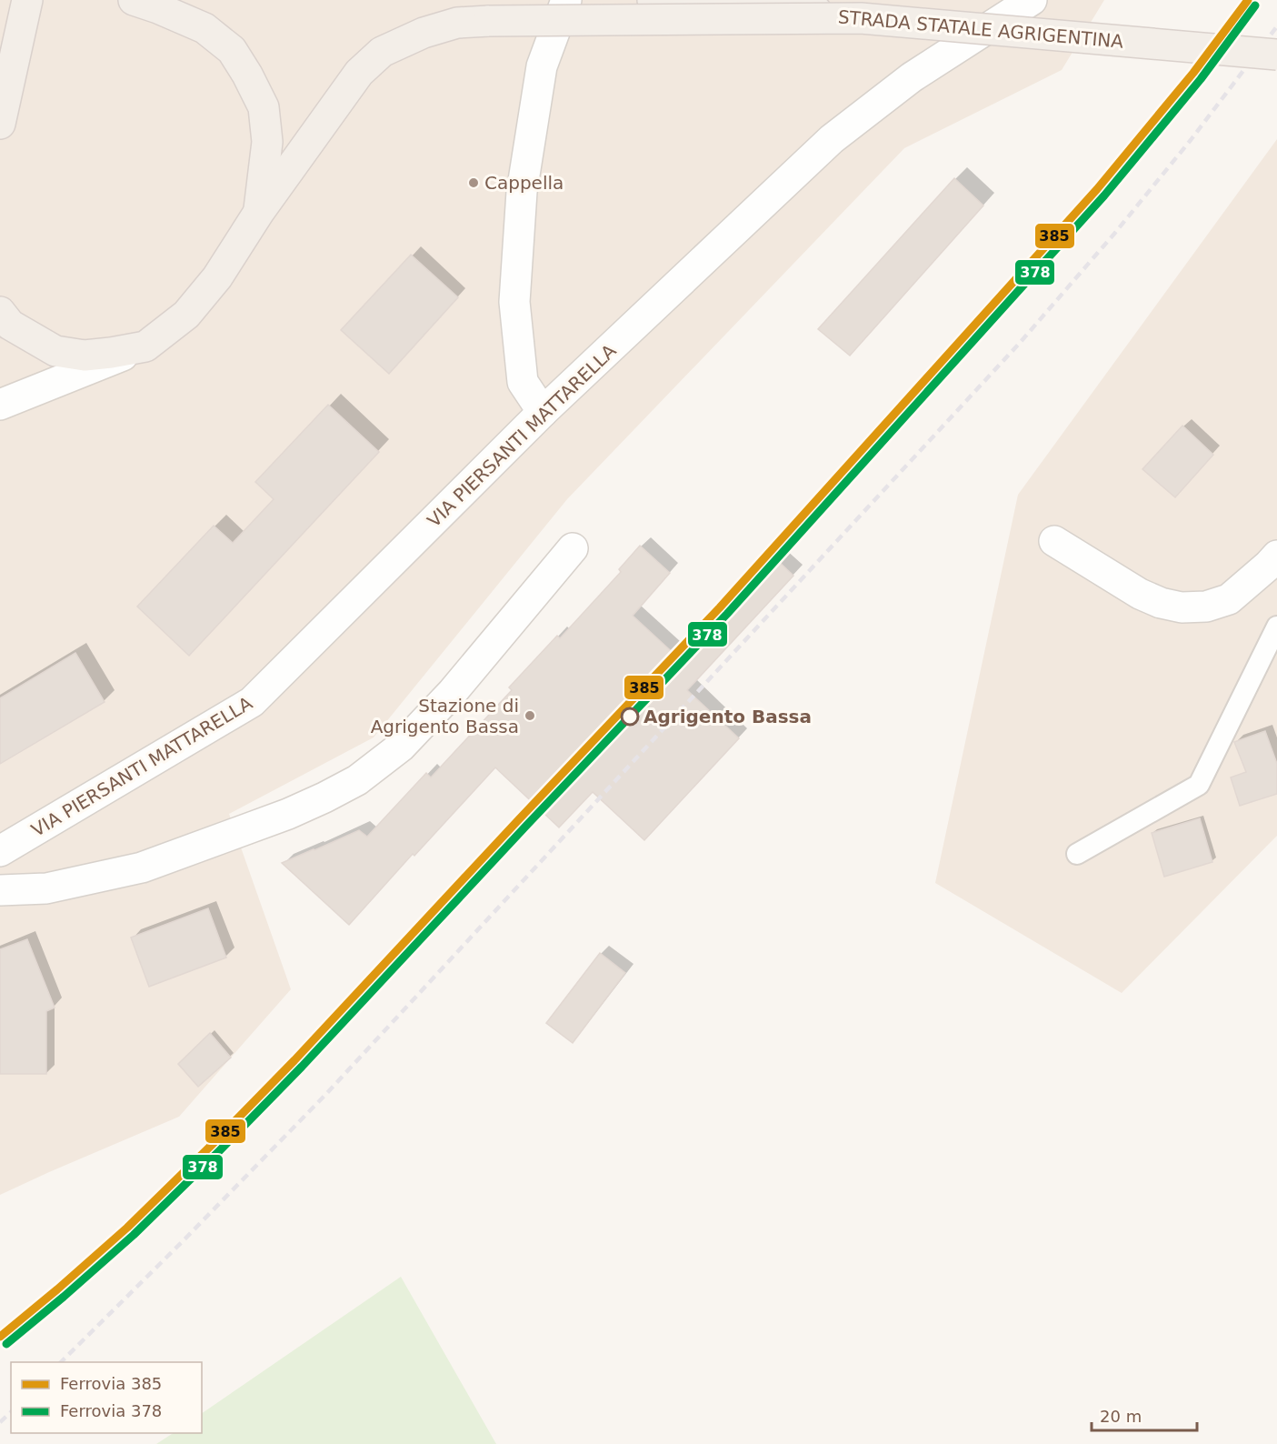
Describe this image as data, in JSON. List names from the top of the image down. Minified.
{"streets":{"main road":["STRADA STATALE AGRIGENTINA"],"street":["VIA PIERSANTI MATTARELLA"]},"places":["Cappella","Stazione di Agrigento Bassa","Agrigento Bassa"],"lines":["rail line 385","rail line 378"],"legend":["Ferrovia 385","Ferrovia 378"],"scale_bar":"20 m"}
